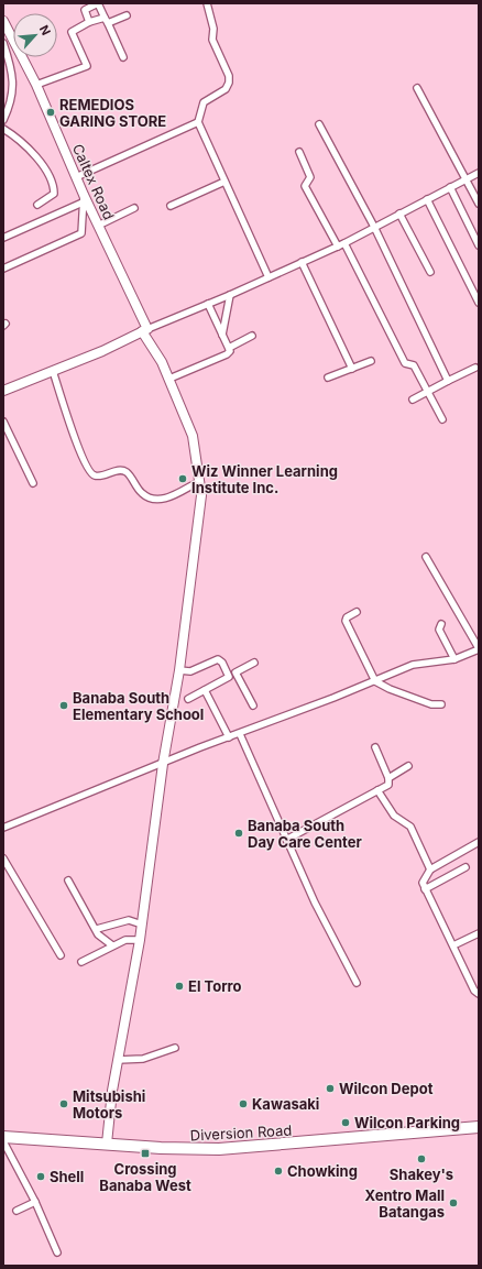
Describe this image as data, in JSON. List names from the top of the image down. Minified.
{"streets":{"highway":["Diversion Road"],"street":["Caltex Road"]},"crossings":[["Caltex Road","Diversion Road"]],"places":{"other":["REMEDIOS GARING STORE","Wiz Winner Learning Institute Inc.","Banaba South Elementary School","Banaba South Day Care Center","El Torro","Wilcon Depot","Mitsubishi Motors","Kawasaki","Wilcon Parking","Shakey's","Chowking","Shell","Xentro Mall Batangas"],"transit":["Crossing Banaba West"]},"north":"top right"}
